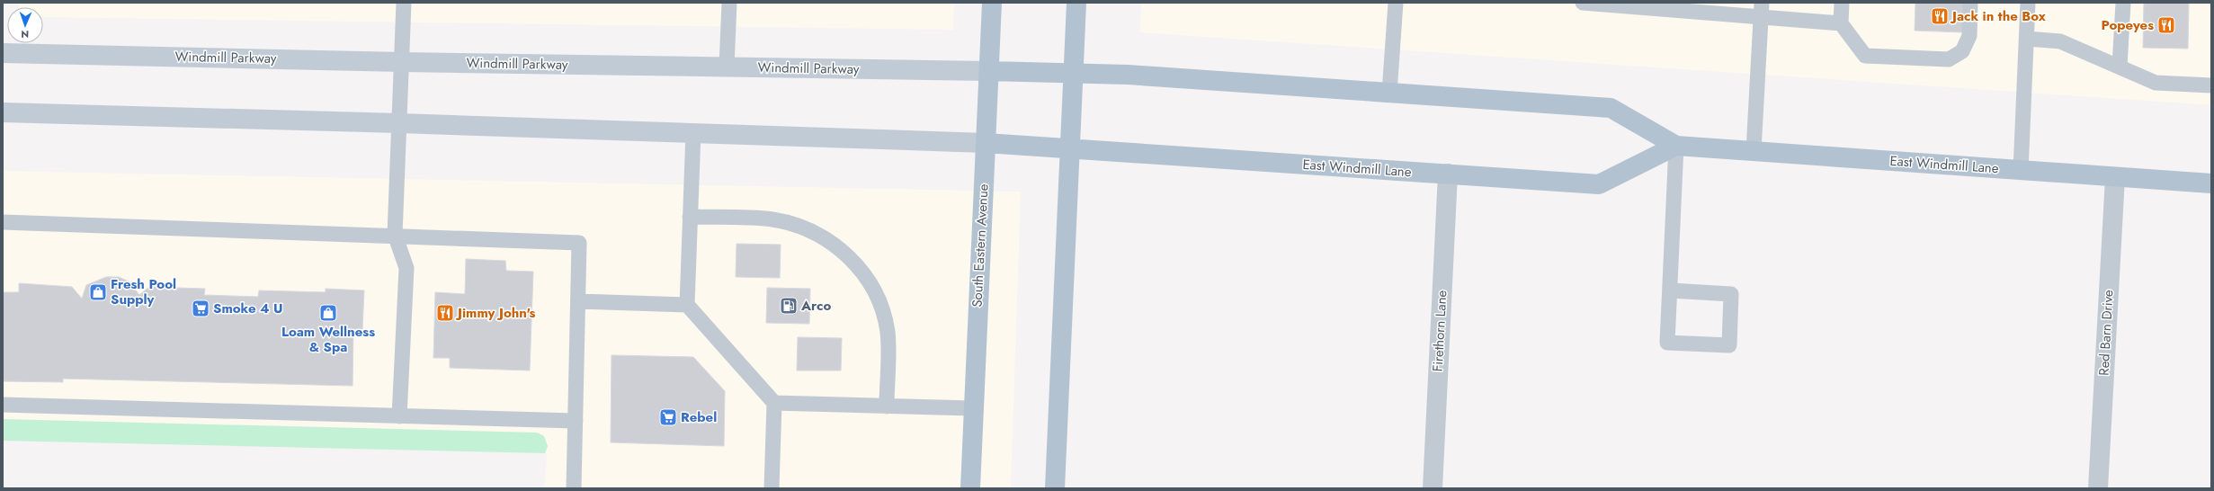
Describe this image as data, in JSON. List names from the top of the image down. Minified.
{"streets":{"main road":["Windmill Parkway","East Windmill Lane","South Eastern Avenue"],"street":["Firethorn Lane","Red Barn Drive"]},"crossings":[["Windmill Parkway","East Windmill Lane"],["Windmill Parkway","South Eastern Avenue"],["East Windmill Lane","South Eastern Avenue"],["East Windmill Lane","Firethorn Lane"],["East Windmill Lane","Red Barn Drive"]],"places":{"restaurant":["Jack in the Box","Popeyes","Jimmy John's"],"shop":["Fresh Pool Supply","Loam Wellness & Spa"],"fuel station":["Arco"],"supermarket":["Smoke 4 U","Rebel"]},"north":"bottom"}
